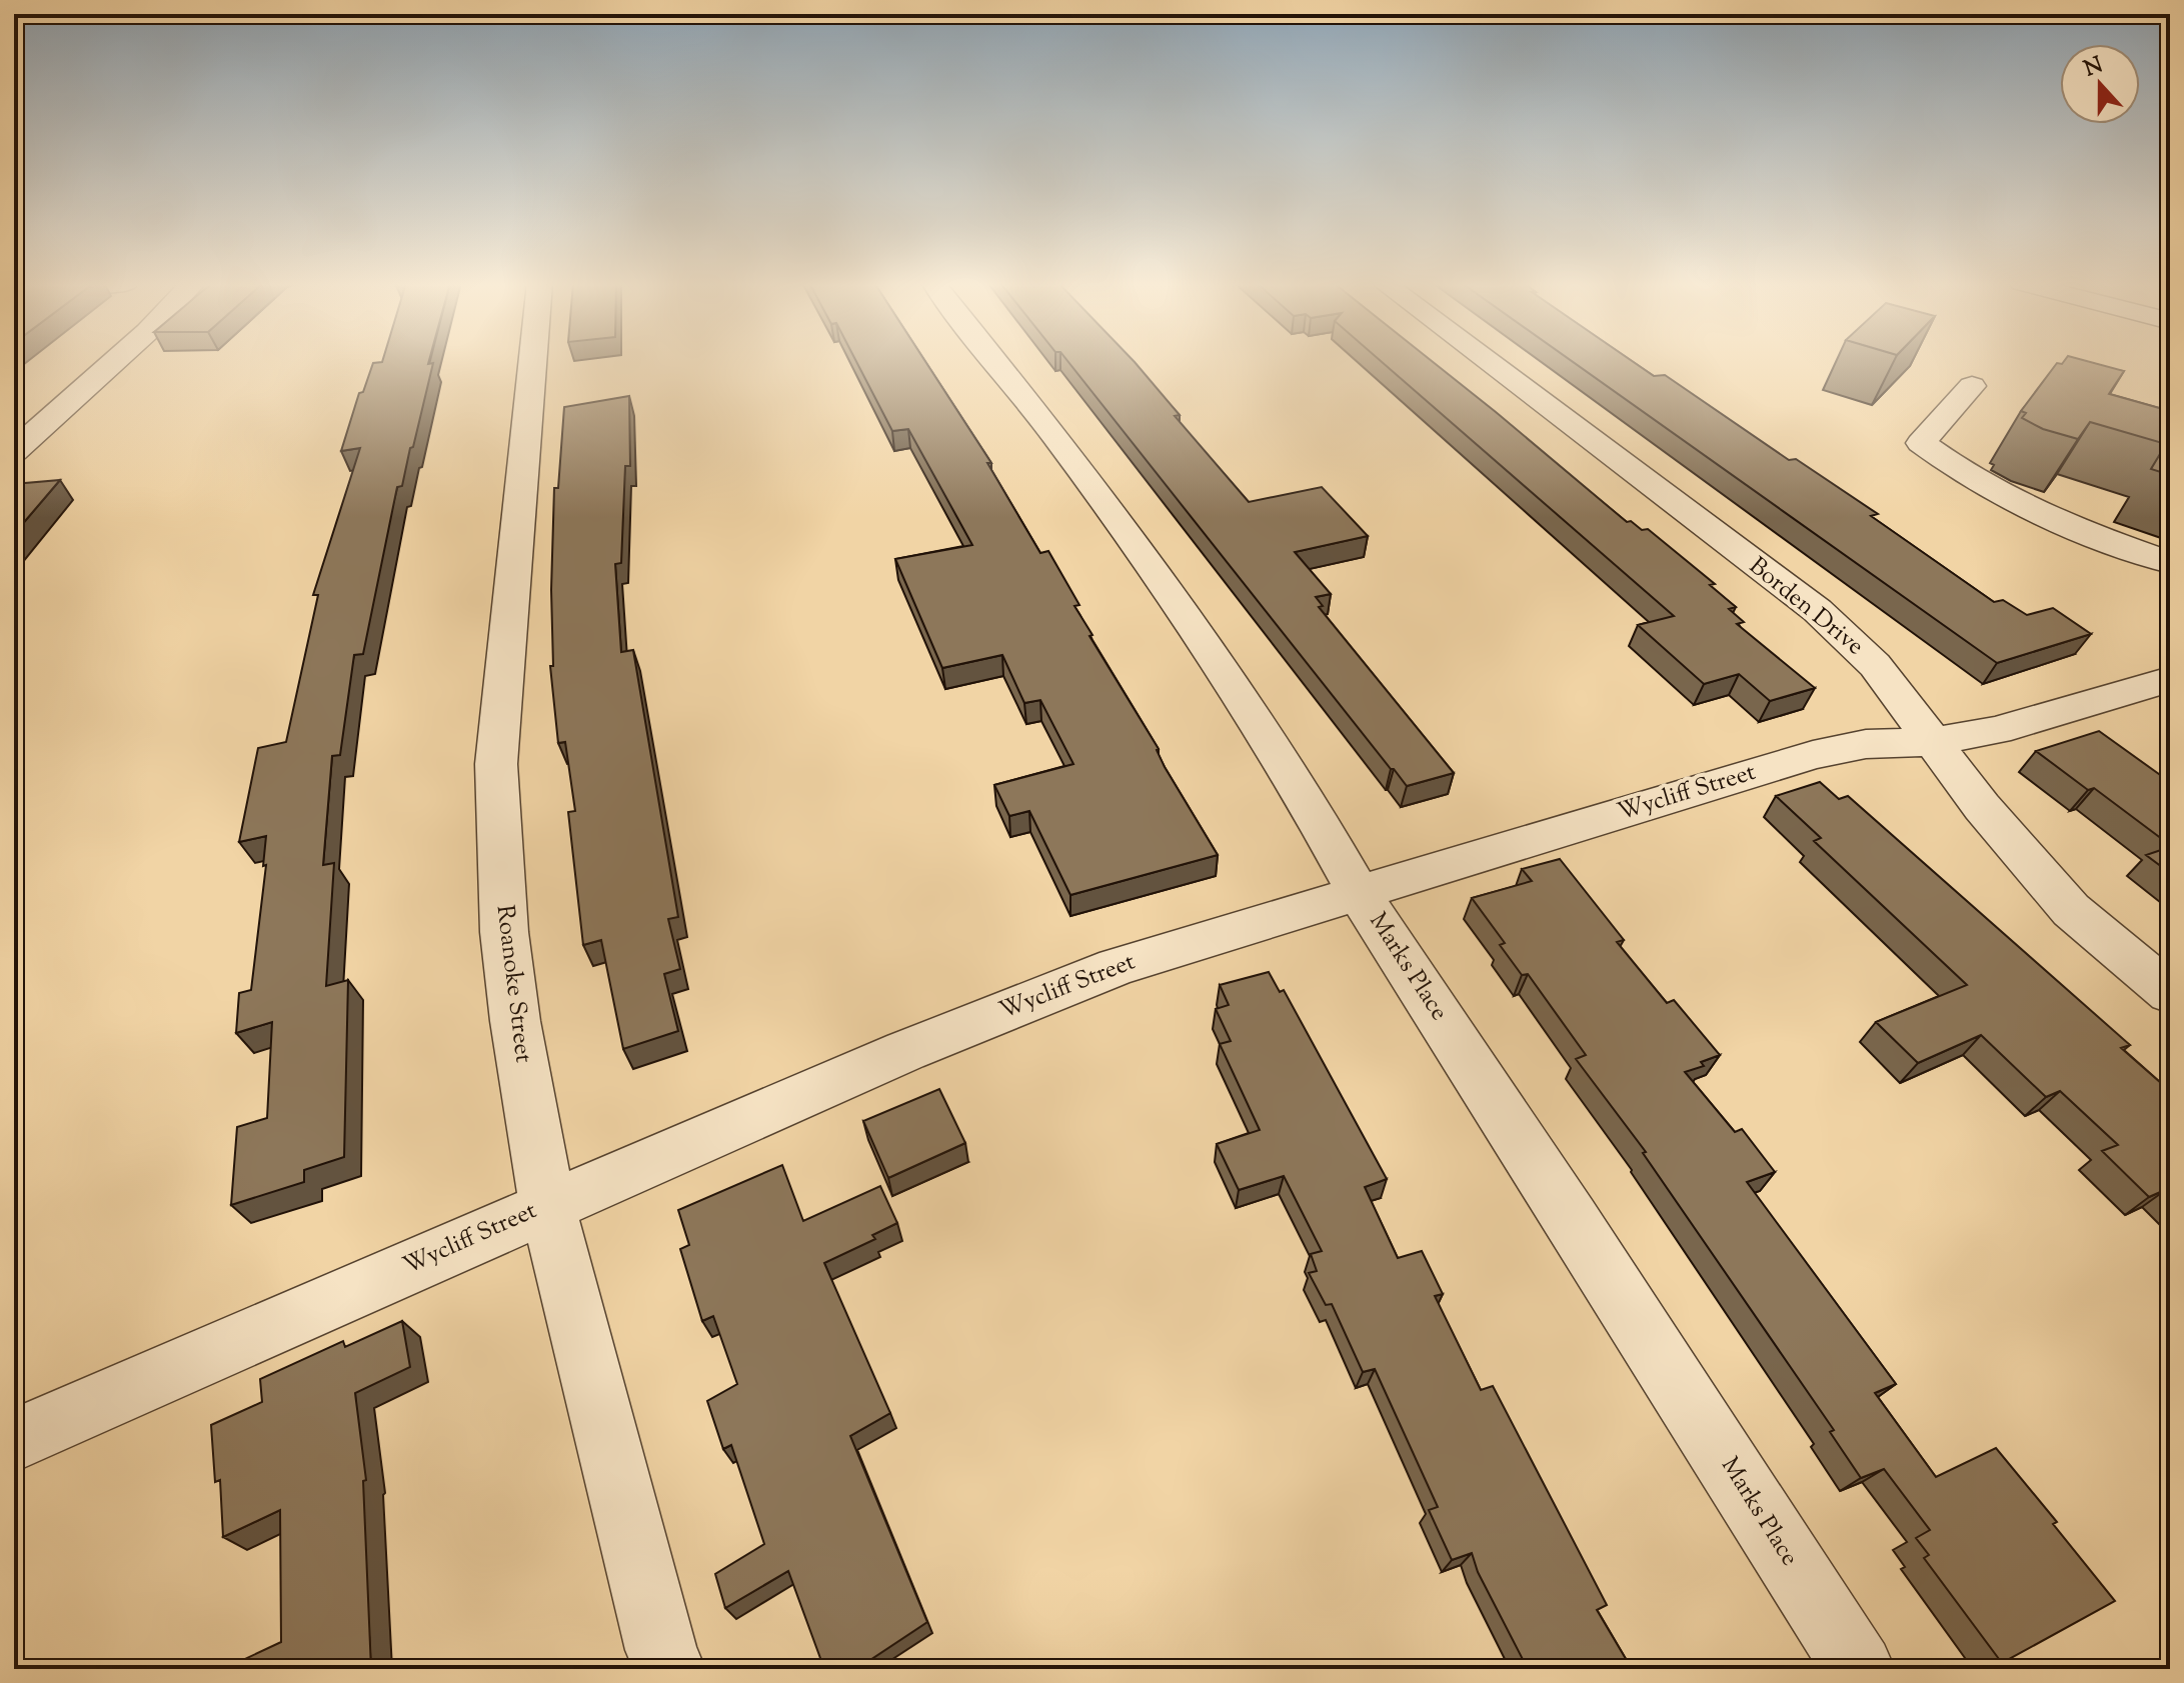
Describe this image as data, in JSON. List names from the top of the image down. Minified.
{"streets":{"street":["Borden Drive","Wycliff Street","Marks Place","Roanoke Street"]},"crossings":[["Borden Drive","Wycliff Street"],["Wycliff Street","Marks Place"],["Wycliff Street","Roanoke Street"]],"north":"top"}
